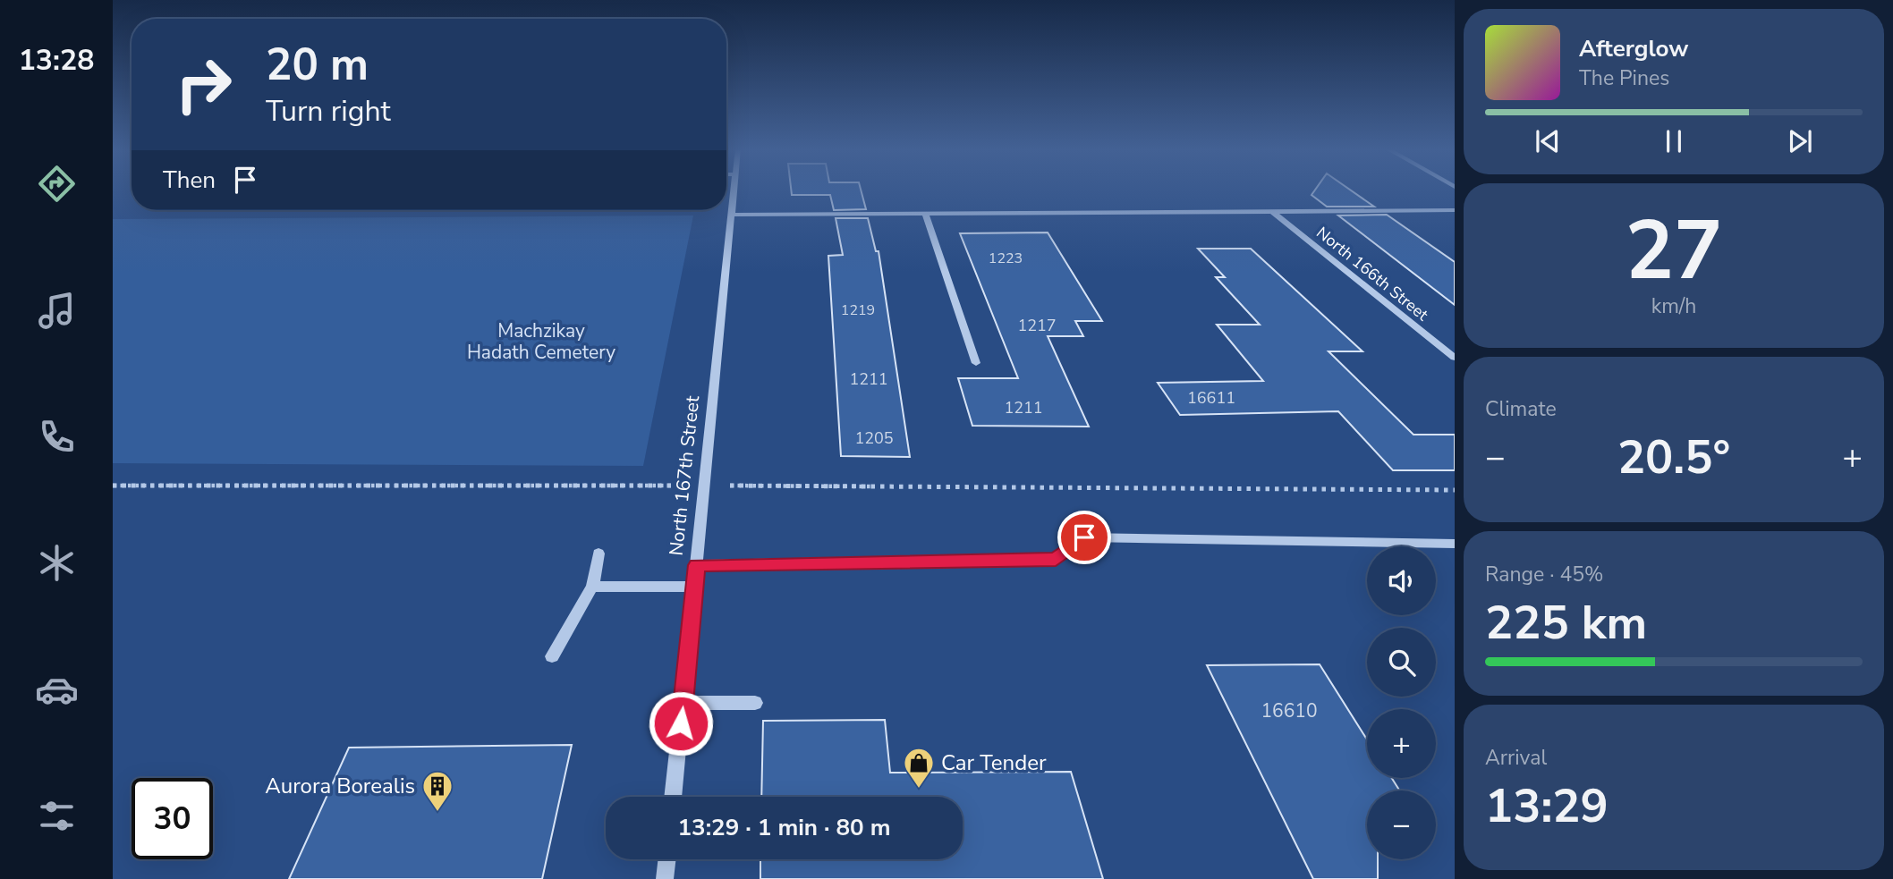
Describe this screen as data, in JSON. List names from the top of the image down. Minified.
{"streets":{"street":["North 166th Street","North 167th Street"]},"parks":["Machzikay Hadath Cemetery"],"places":{"shop":["Car Tender"],"building":["Aurora Borealis"]},"house_numbers":["1223","1219","1217","1211","16611","1211","1205","16610"],"page":{"tabs":"13:28","turn":["20 m","Turn right"],"song":["Afterglow","The Pines"],"then":"Then","tile":[["27","km/h"],"Climate",["Range · 45%","225 km"],["Arrival","13:29"]],"heat":["−","20.5°","+"],"map_buttons":["+","−"],"limit":"30","trip":"13:29 · 1 min · 80 m"}}
